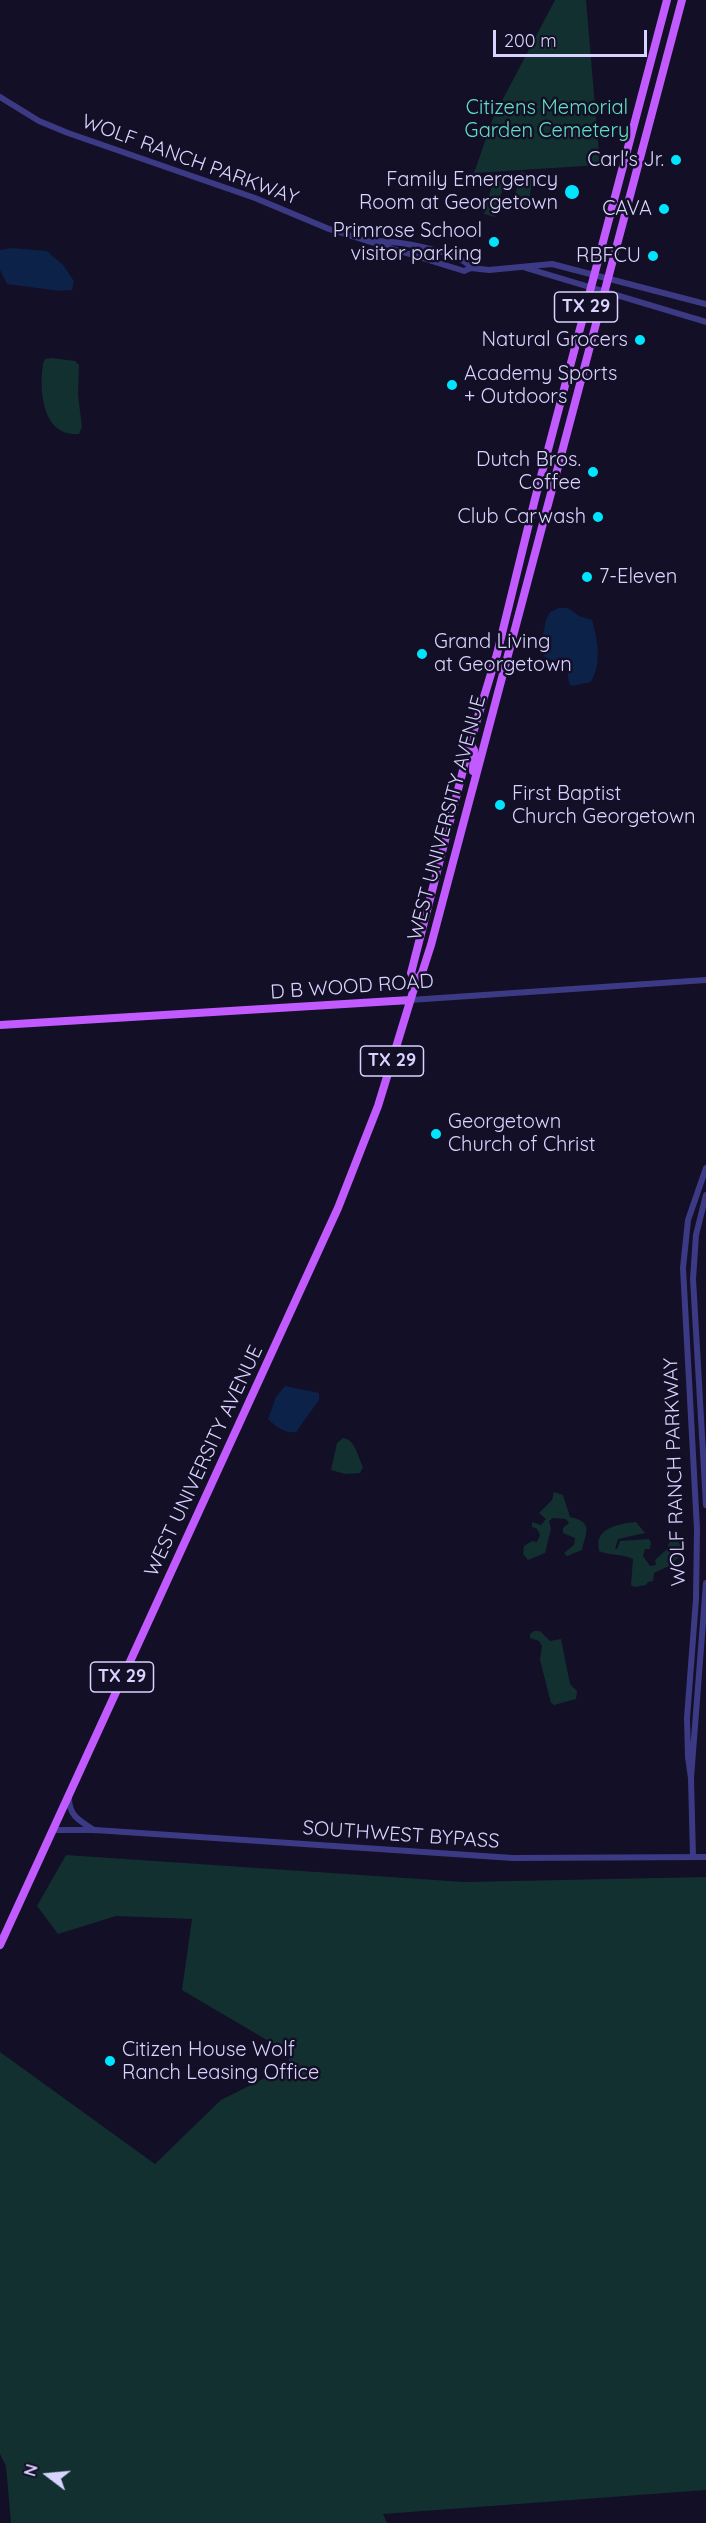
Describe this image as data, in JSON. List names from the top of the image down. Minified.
{"streets":{"main road":["TX 29","WEST UNIVERSITY AVENUE","D B WOOD ROAD"],"street":["WOLF RANCH PARKWAY","SOUTHWEST BYPASS"]},"crossings":[["WOLF RANCH PARKWAY","WEST UNIVERSITY AVENUE"],["WOLF RANCH PARKWAY","SOUTHWEST BYPASS"],["WEST UNIVERSITY AVENUE","D B WOOD ROAD"],["WEST UNIVERSITY AVENUE","SOUTHWEST BYPASS"]],"parks":["Citizens Memorial Garden Cemetery"],"places":["Carl's Jr.","Family Emergency Room at Georgetown","CAVA","Primrose School visitor parking","RBFCU","Natural Grocers","Academy Sports + Outdoors","Dutch Bros. Coffee","Club Carwash","7-Eleven","Grand Living at Georgetown","First Baptist Church Georgetown","Georgetown Church of Christ","Citizen House Wolf Ranch Leasing Office"],"scale_bar":"200 m","north":"left"}
